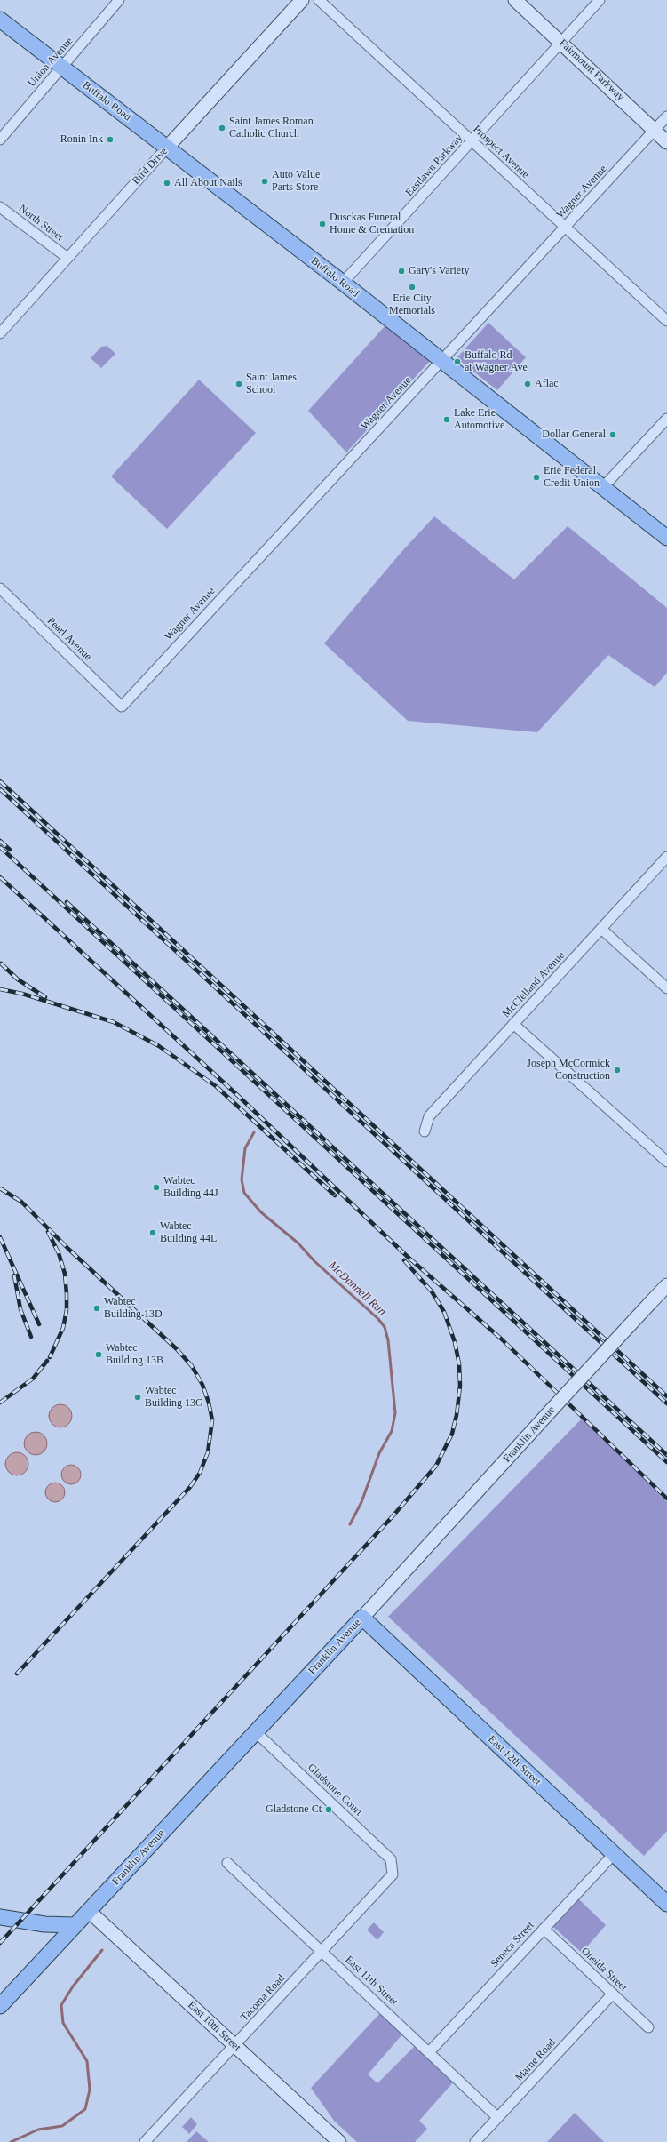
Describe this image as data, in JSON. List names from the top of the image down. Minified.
{"streets":{"main road":["Buffalo Road","Franklin Avenue","East 12th Street"],"street":["Union Avenue","Fairmount Parkway","Prospect Avenue","Eastlawn Parkway","Bird Drive","Wagner Avenue","North Street","Pearl Avenue","McClelland Avenue","Gladstone Court","Seneca Street","Oneida Street","East 11th Street","Tacoma Road","East 10th Street","Marne Road"]},"crossings":[["Union Avenue","Buffalo Road"],["Fairmount Parkway","Eastlawn Parkway"],["Fairmount Parkway","Wagner Avenue"],["Buffalo Road","Eastlawn Parkway"],["Buffalo Road","Bird Drive"],["Buffalo Road","Wagner Avenue"],["Prospect Avenue","Eastlawn Parkway"],["Prospect Avenue","Wagner Avenue"],["Bird Drive","North Street"],["Wagner Avenue","Pearl Avenue"],["Franklin Avenue","East 12th Street"],["Franklin Avenue","Gladstone Court"],["Franklin Avenue","East 10th Street"],["East 12th Street","Seneca Street"],["Gladstone Court","Tacoma Road"],["Seneca Street","Oneida Street"],["Seneca Street","East 11th Street"],["Oneida Street","Marne Road"],["East 11th Street","Tacoma Road"],["East 11th Street","Marne Road"],["Tacoma Road","East 10th Street"]],"water":["McDannell Run"],"places":["Saint James Roman Catholic Church","Ronin Ink","Auto Value Parts Store","All About Nails","Dusckas Funeral Home & Cremation","Gary's Variety","Erie City Memorials","Buffalo Rd at Wagner Ave","Saint James School","Aflac","Lake Erie Automotive","Dollar General","Erie Federal Credit Union","Joseph McCormick Construction","Wabtec Building 44J","Wabtec Building 44L","Wabtec Building 13D","Wabtec Building 13B","Wabtec Building 13G","Gladstone Ct"]}
